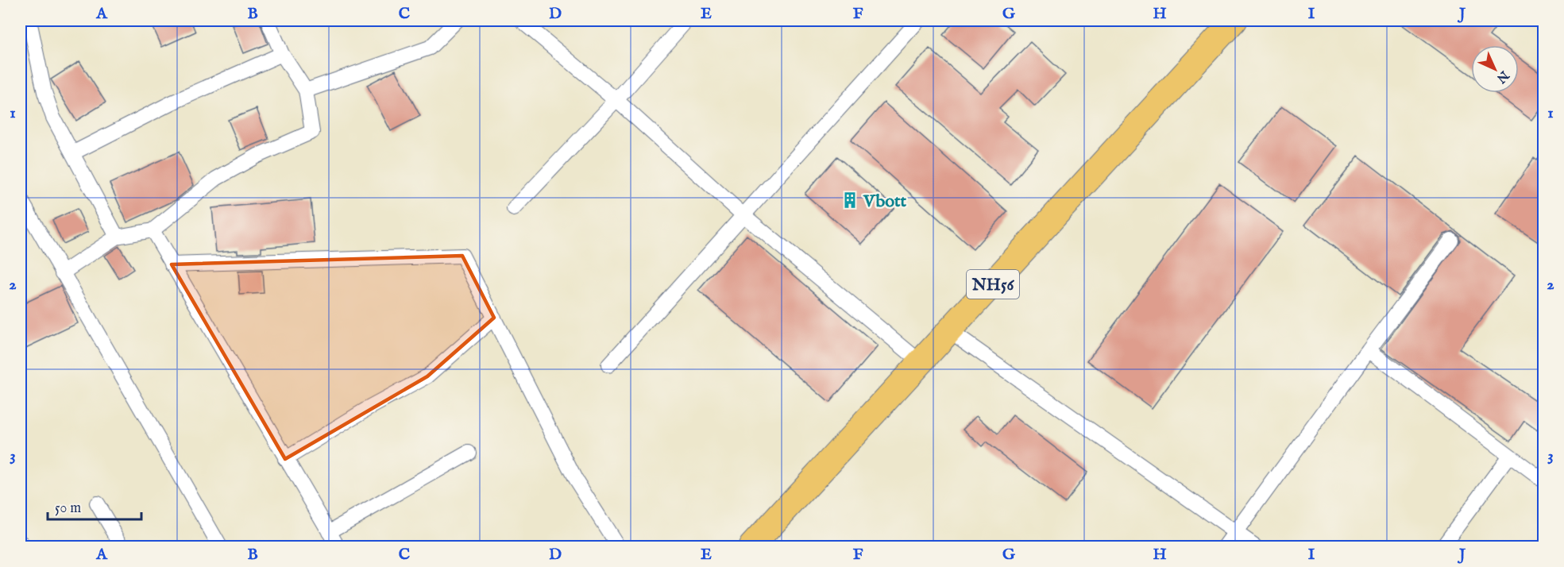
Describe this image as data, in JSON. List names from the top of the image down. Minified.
{"streets":{"highway":["NH56"]},"places":{"building":["Vbott"]},"scale_bar":"50 m","north":"bottom right","grid":{"columns":["A","B","C","D","E","F","G","H","I","J"],"rows":["1","2","3"]}}
